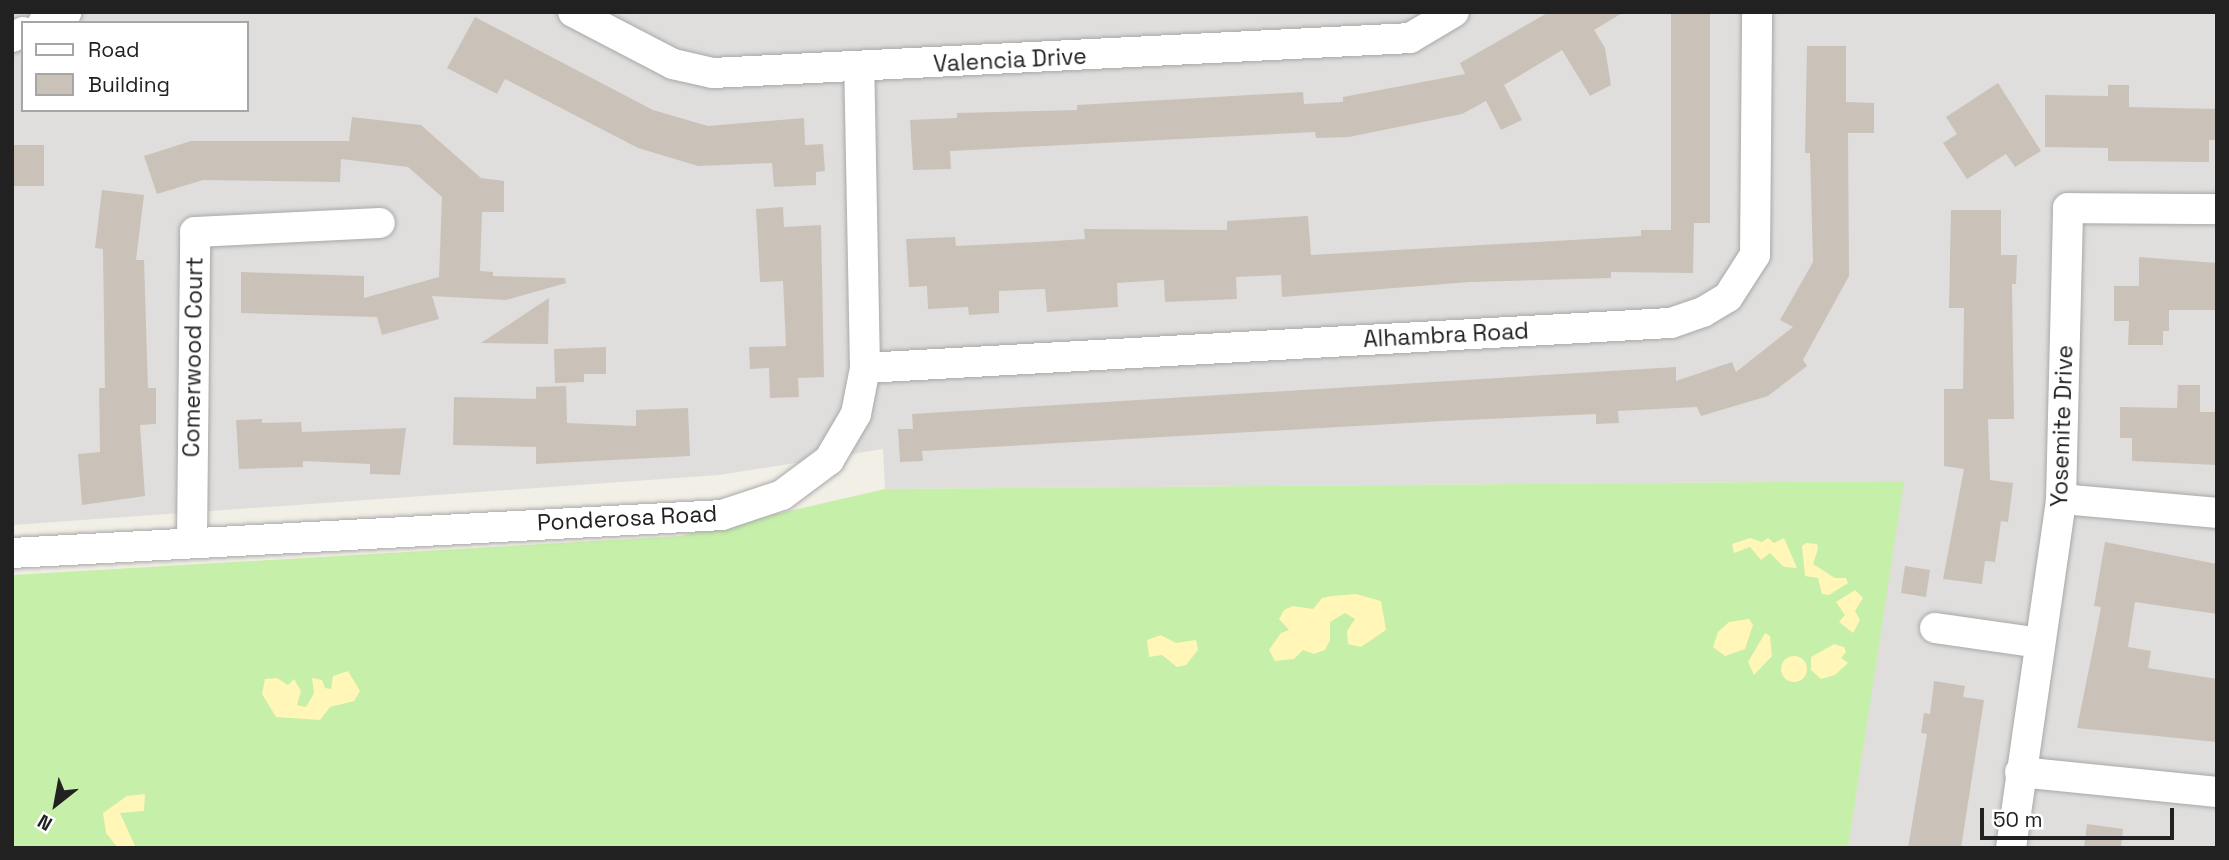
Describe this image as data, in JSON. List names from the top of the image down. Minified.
{"streets":{"street":["Valencia Drive","Alhambra Road","Comerwood Court","Yosemite Drive","Ponderosa Road"]},"crossings":[["Valencia Drive","Ponderosa Road"],["Alhambra Road","Ponderosa Road"],["Comerwood Court","Ponderosa Road"]],"legend":["Road","Building"],"scale_bar":"50 m","north":"bottom left"}
